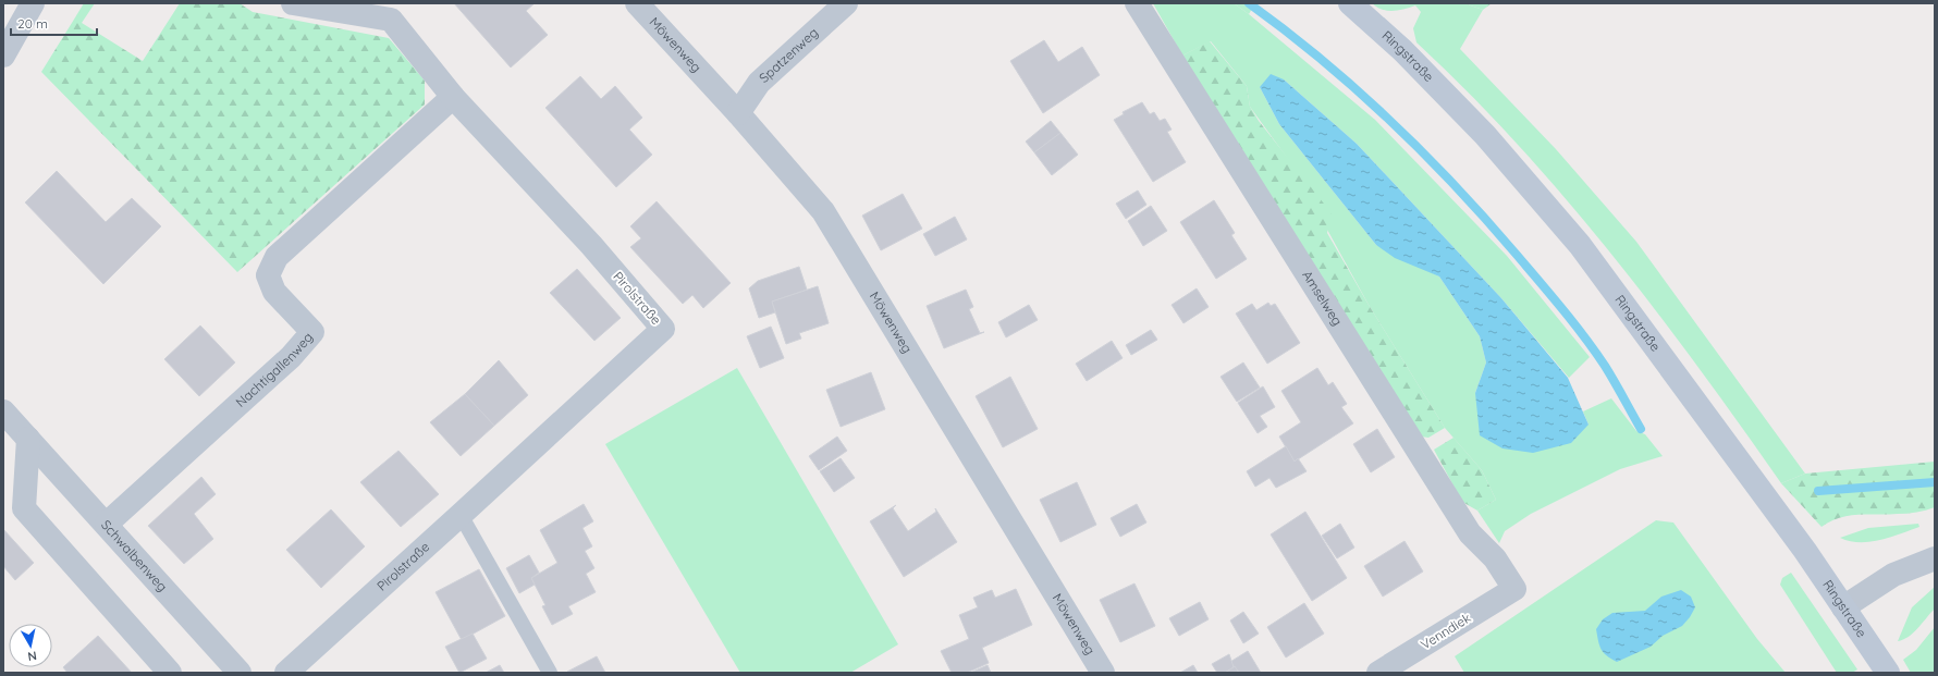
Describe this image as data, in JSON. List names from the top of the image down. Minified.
{"streets":{"main road":["Ringstraße"],"street":["Möwenweg","Spatzenweg","Pirolstraße","Amselweg","Nachtigallenweg","Schwalbenweg","Venndiek"]},"crossings":[["Möwenweg","Spatzenweg"],["Pirolstraße","Nachtigallenweg"],["Amselweg","Venndiek"],["Nachtigallenweg","Schwalbenweg"]],"scale_bar":"20 m","north":"bottom"}
